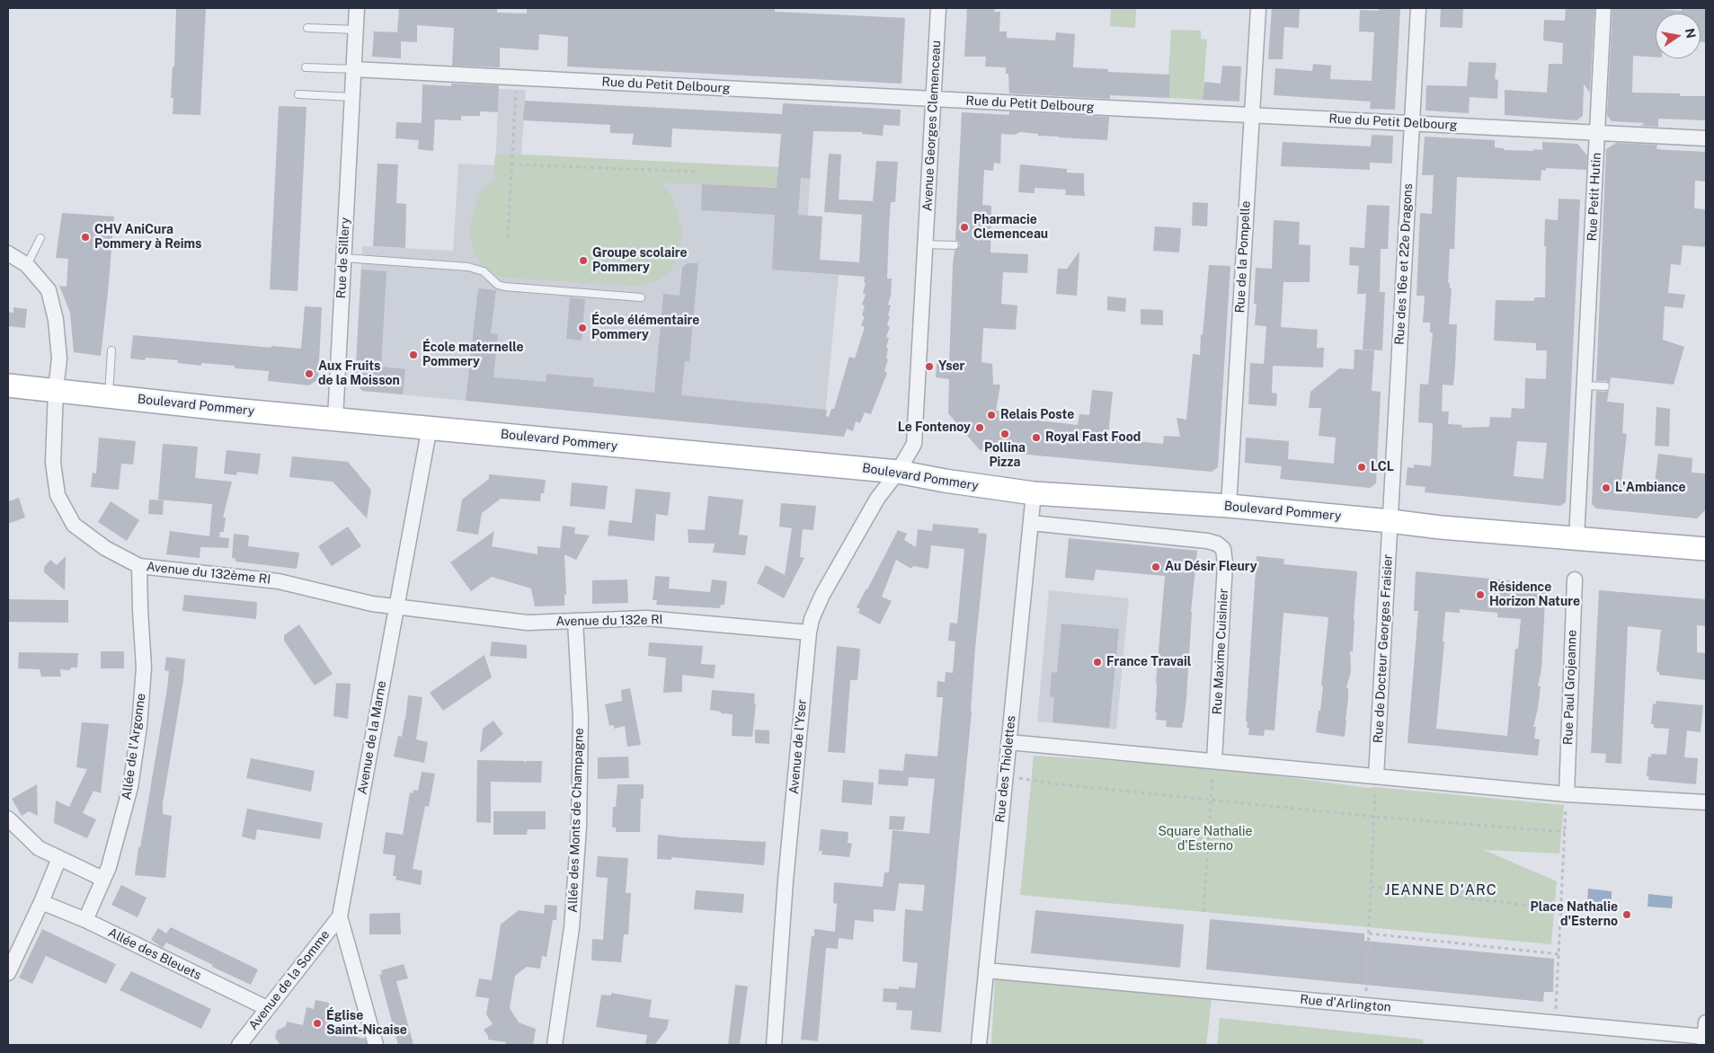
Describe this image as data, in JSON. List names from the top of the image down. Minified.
{"streets":{"main road":["Boulevard Pommery"],"street":["Rue du Petit Delbourg","Avenue Georges Clemenceau","Rue Petit Hutin","Rue de la Pompelle","Rue de Sillery","Rue des 16e et 22e Dragons","Avenue du 132ème RI","Avenue du 132e RI","Rue de Docteur Georges Fraisier","Rue Maxime Cuisinier","Rue Paul Grojeanne","Avenue de la Marne","Allée de l'Argonne","Avenue de l'Yser","Rue des Thiolettes","Allée des Monts de Champagne","Allée des Bleuets","Avenue de la Somme","Rue d'Arlington"]},"crossings":[["Rue du Petit Delbourg","Avenue Georges Clemenceau"],["Rue du Petit Delbourg","Rue Petit Hutin"],["Rue du Petit Delbourg","Rue de la Pompelle"],["Rue du Petit Delbourg","Rue de Sillery"],["Rue du Petit Delbourg","Rue des 16e et 22e Dragons"],["Avenue Georges Clemenceau","Boulevard Pommery"],["Avenue Georges Clemenceau","Avenue de l'Yser"],["Rue Petit Hutin","Boulevard Pommery"],["Rue de la Pompelle","Boulevard Pommery"],["Rue de Sillery","Boulevard Pommery"],["Rue des 16e et 22e Dragons","Boulevard Pommery"],["Rue des 16e et 22e Dragons","Rue de Docteur Georges Fraisier"],["Boulevard Pommery","Avenue du 132ème RI"],["Boulevard Pommery","Rue de Docteur Georges Fraisier"],["Boulevard Pommery","Avenue de la Marne"],["Boulevard Pommery","Avenue de l'Yser"],["Boulevard Pommery","Rue des Thiolettes"],["Avenue du 132ème RI","Avenue du 132e RI"],["Avenue du 132ème RI","Avenue de la Marne"],["Avenue du 132ème RI","Allée de l'Argonne"],["Avenue du 132e RI","Avenue de la Marne"],["Avenue du 132e RI","Avenue de l'Yser"],["Avenue du 132e RI","Allée des Monts de Champagne"],["Rue Maxime Cuisinier","Rue des Thiolettes"],["Avenue de la Marne","Avenue de la Somme"],["Allée de l'Argonne","Allée des Bleuets"],["Rue des Thiolettes","Rue d'Arlington"],["Allée des Bleuets","Avenue de la Somme"]],"districts":["JEANNE D'ARC"],"parks":["Square Nathalie d'Esterno"],"places":["Pharmacie Clemenceau","CHV AniCura Pommery à Reims","Groupe scolaire Pommery","École élémentaire Pommery","École maternelle Pommery","Yser","Aux Fruits de la Moisson","Relais Poste","Le Fontenoy","Pollina Pizza","Royal Fast Food","LCL","L'Ambiance","Au Désir Fleury","Résidence Horizon Nature","France Travail","Place Nathalie d'Esterno","Église Saint-Nicaise"],"north":"right"}
